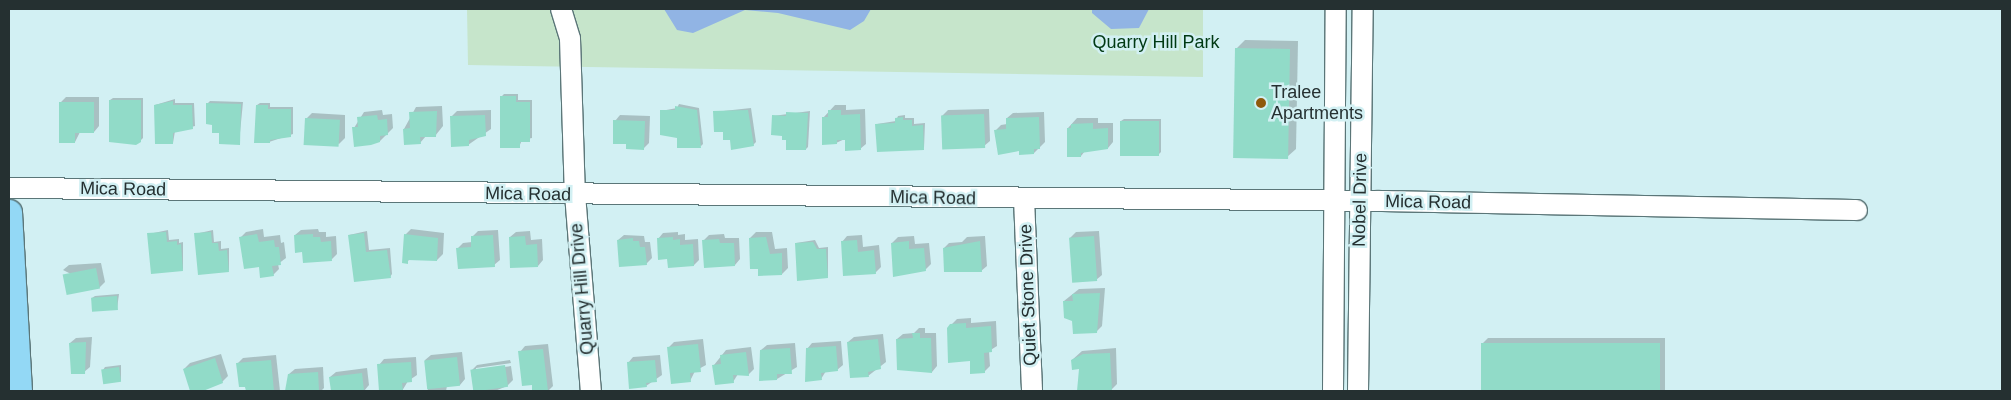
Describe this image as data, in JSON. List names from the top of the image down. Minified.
{"streets":{"street":["Mica Road","Nobel Drive","Quarry Hill Drive","Quiet Stone Drive"]},"crossings":[["Mica Road","Nobel Drive"],["Mica Road","Quarry Hill Drive"],["Mica Road","Quiet Stone Drive"]],"parks":["Quarry Hill Park"],"places":["Tralee Apartments"]}
